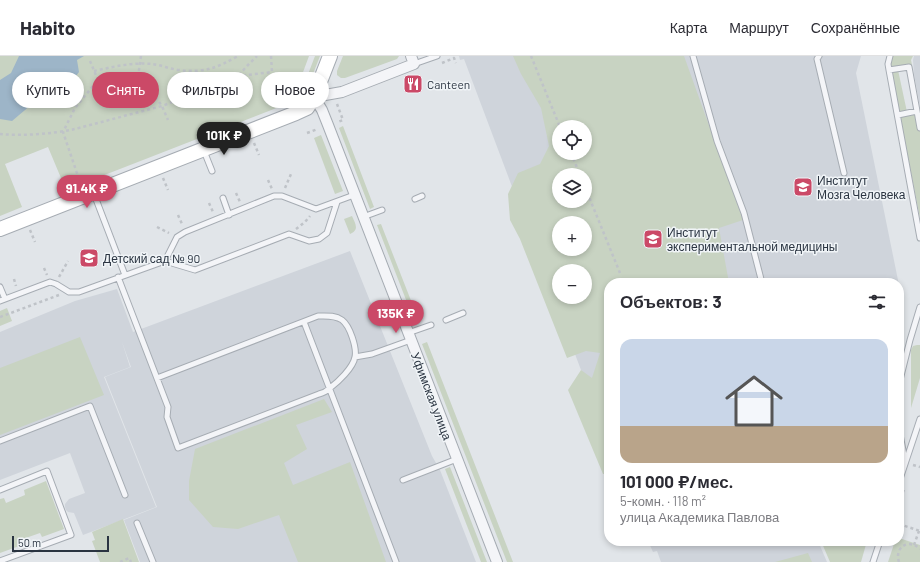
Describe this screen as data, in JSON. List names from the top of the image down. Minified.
{"streets":{"street":["Уфимская улица"]},"places":{"restaurant":["Canteen"],"school or university":["Институт Мозга Человека","Институт экспериментальной медицины","Детский сад № 90"]},"scale_bar":"50 m","page":{"header":"Habito","nav":["Карта","Маршрут","Сохранённые"],"chip":["Купить","Снять","Фильтры","Новое"],"map_buttons":["+","−"],"price":["101K ₽","91.4K ₽","135K ₽"],"heading":"Объектов: 3","list":[{"name":"101 000 ₽/мес.","note":"5-комн. · 118 m² · улица Академика Павлова"}],"scale":"50 m"}}
